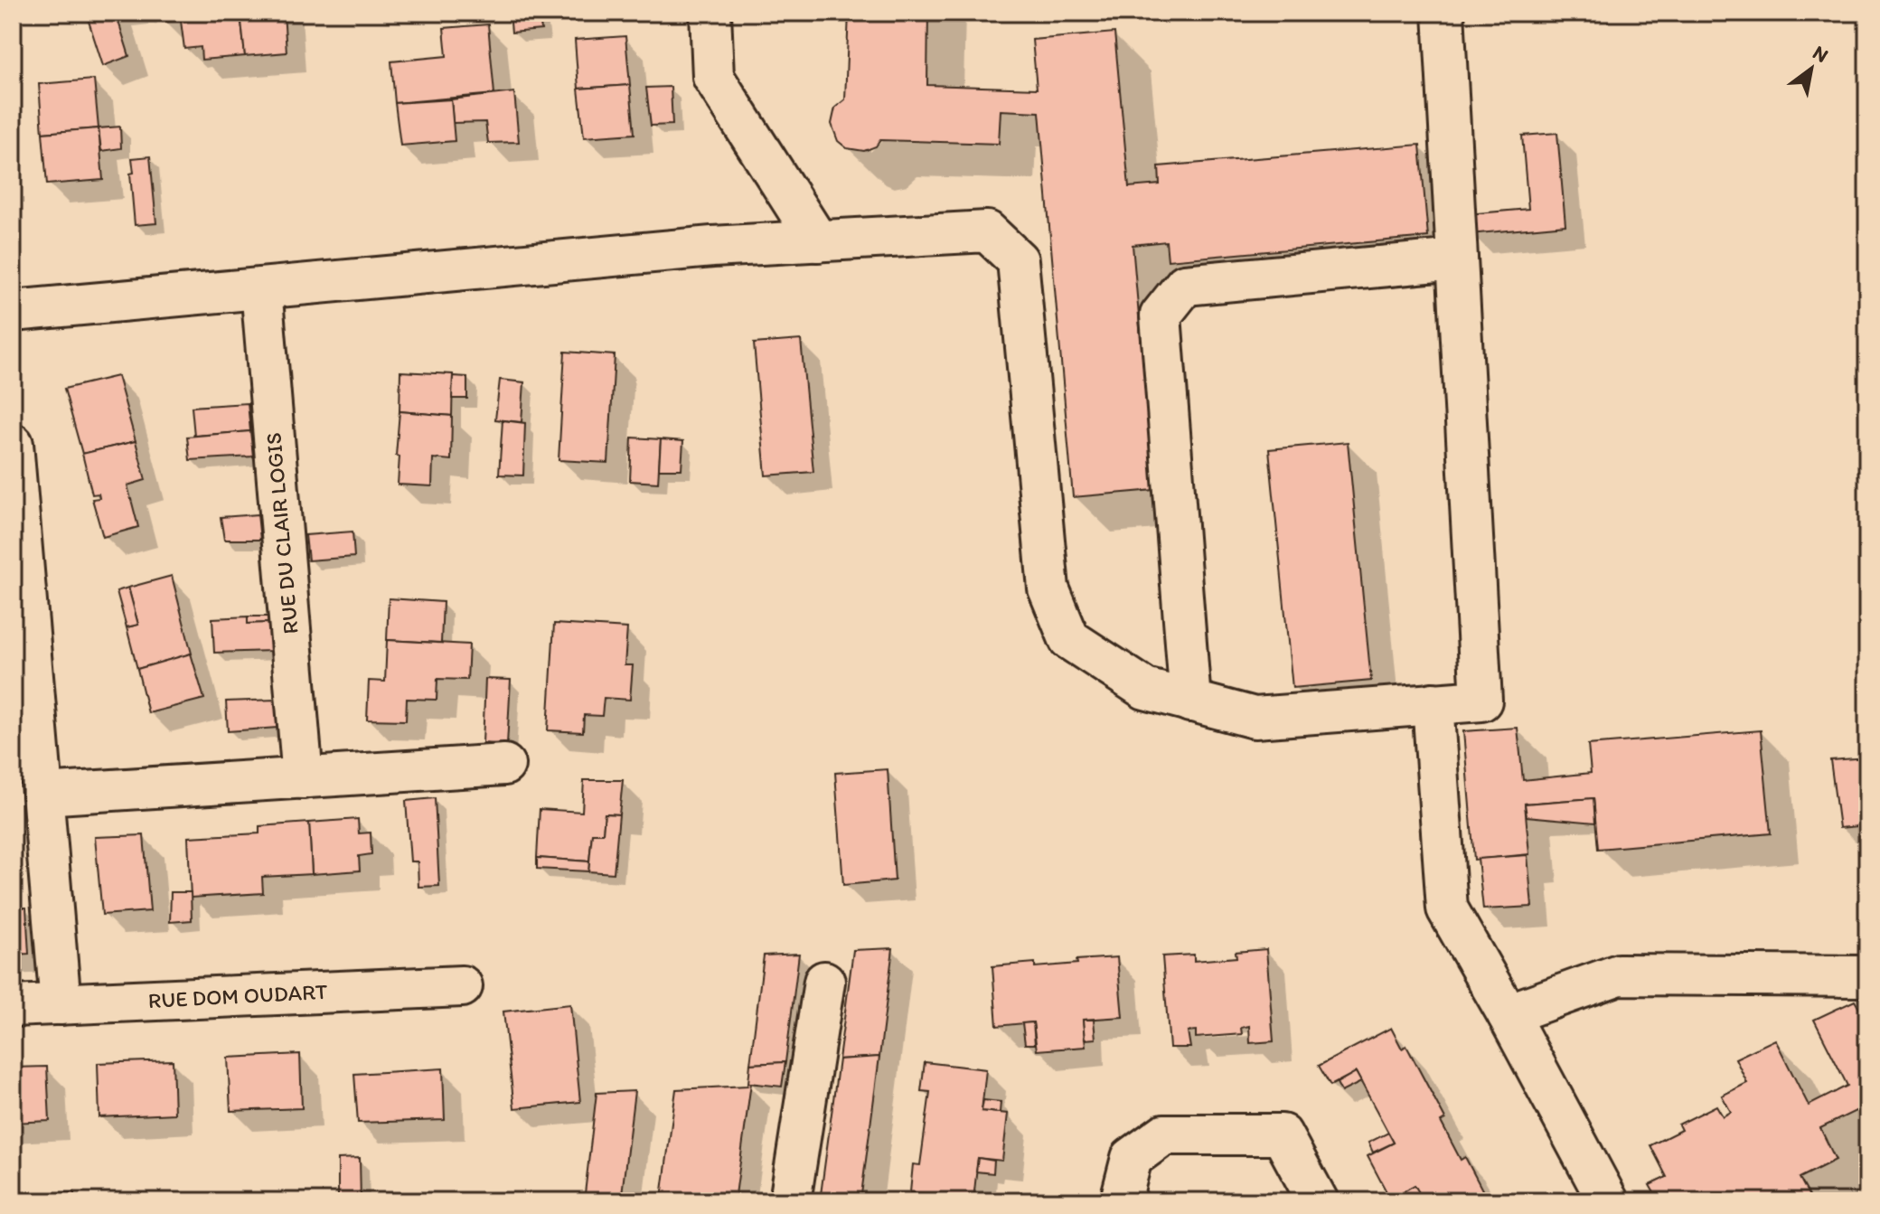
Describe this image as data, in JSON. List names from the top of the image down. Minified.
{"streets":{"street":["RUE DU CLAIR LOGIS","RUE DOM OUDART"]},"north":"top right"}
